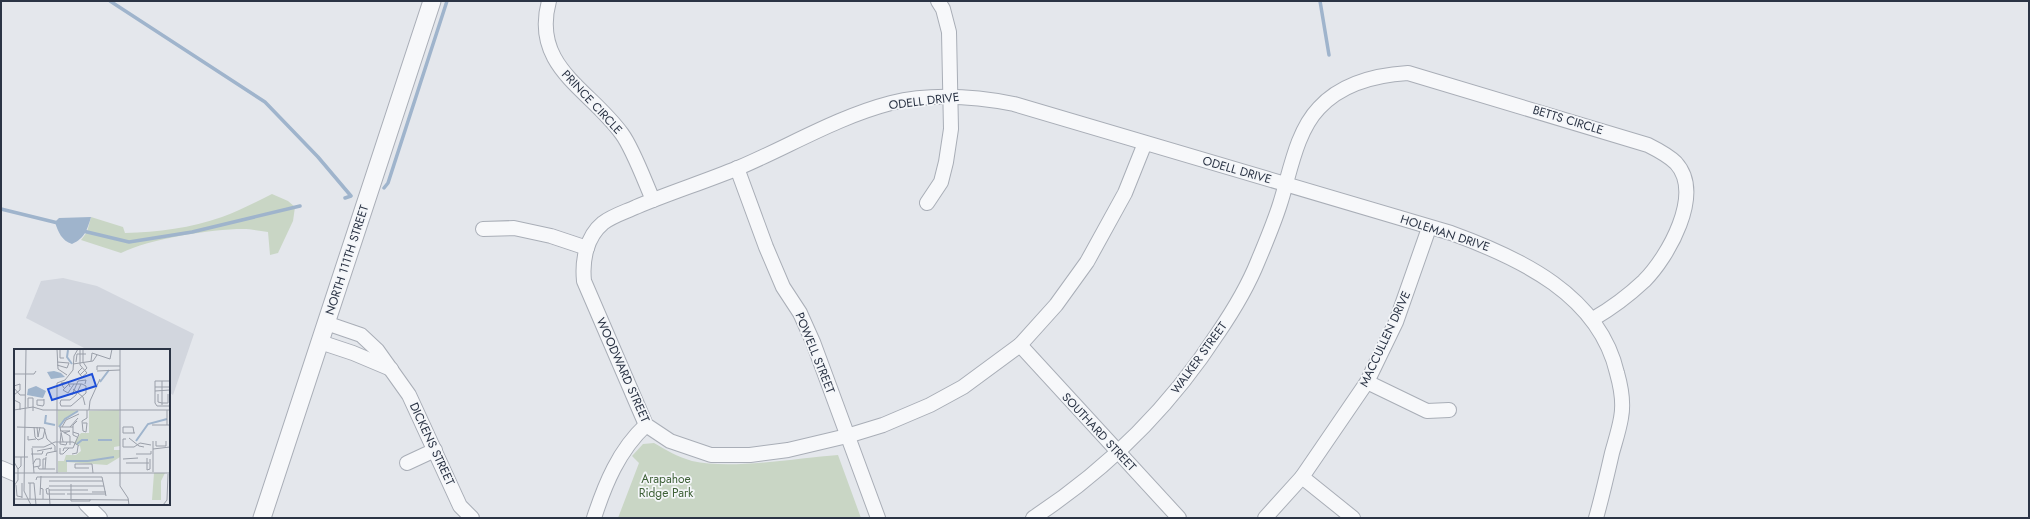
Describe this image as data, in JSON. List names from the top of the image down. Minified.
{"streets":{"street":["ODELL DRIVE","PRINCE CIRCLE","BETTS CIRCLE","HOLEMAN DRIVE","NORTH 111TH STREET","MACCULLEN DRIVE","POWELL STREET","WALKER STREET","WOODWARD STREET","SOUTHARD STREET","DICKENS STREET"]},"crossings":[["ODELL DRIVE","PRINCE CIRCLE"],["ODELL DRIVE","HOLEMAN DRIVE"],["ODELL DRIVE","POWELL STREET"],["ODELL DRIVE","WALKER STREET"],["ODELL DRIVE","WOODWARD STREET"],["BETTS CIRCLE","HOLEMAN DRIVE"],["BETTS CIRCLE","WALKER STREET"],["HOLEMAN DRIVE","MACCULLEN DRIVE"],["HOLEMAN DRIVE","WALKER STREET"],["NORTH 111TH STREET","DICKENS STREET"],["POWELL STREET","WOODWARD STREET"],["WALKER STREET","SOUTHARD STREET"],["WOODWARD STREET","SOUTHARD STREET"]],"parks":["Arapahoe Ridge Park"]}
